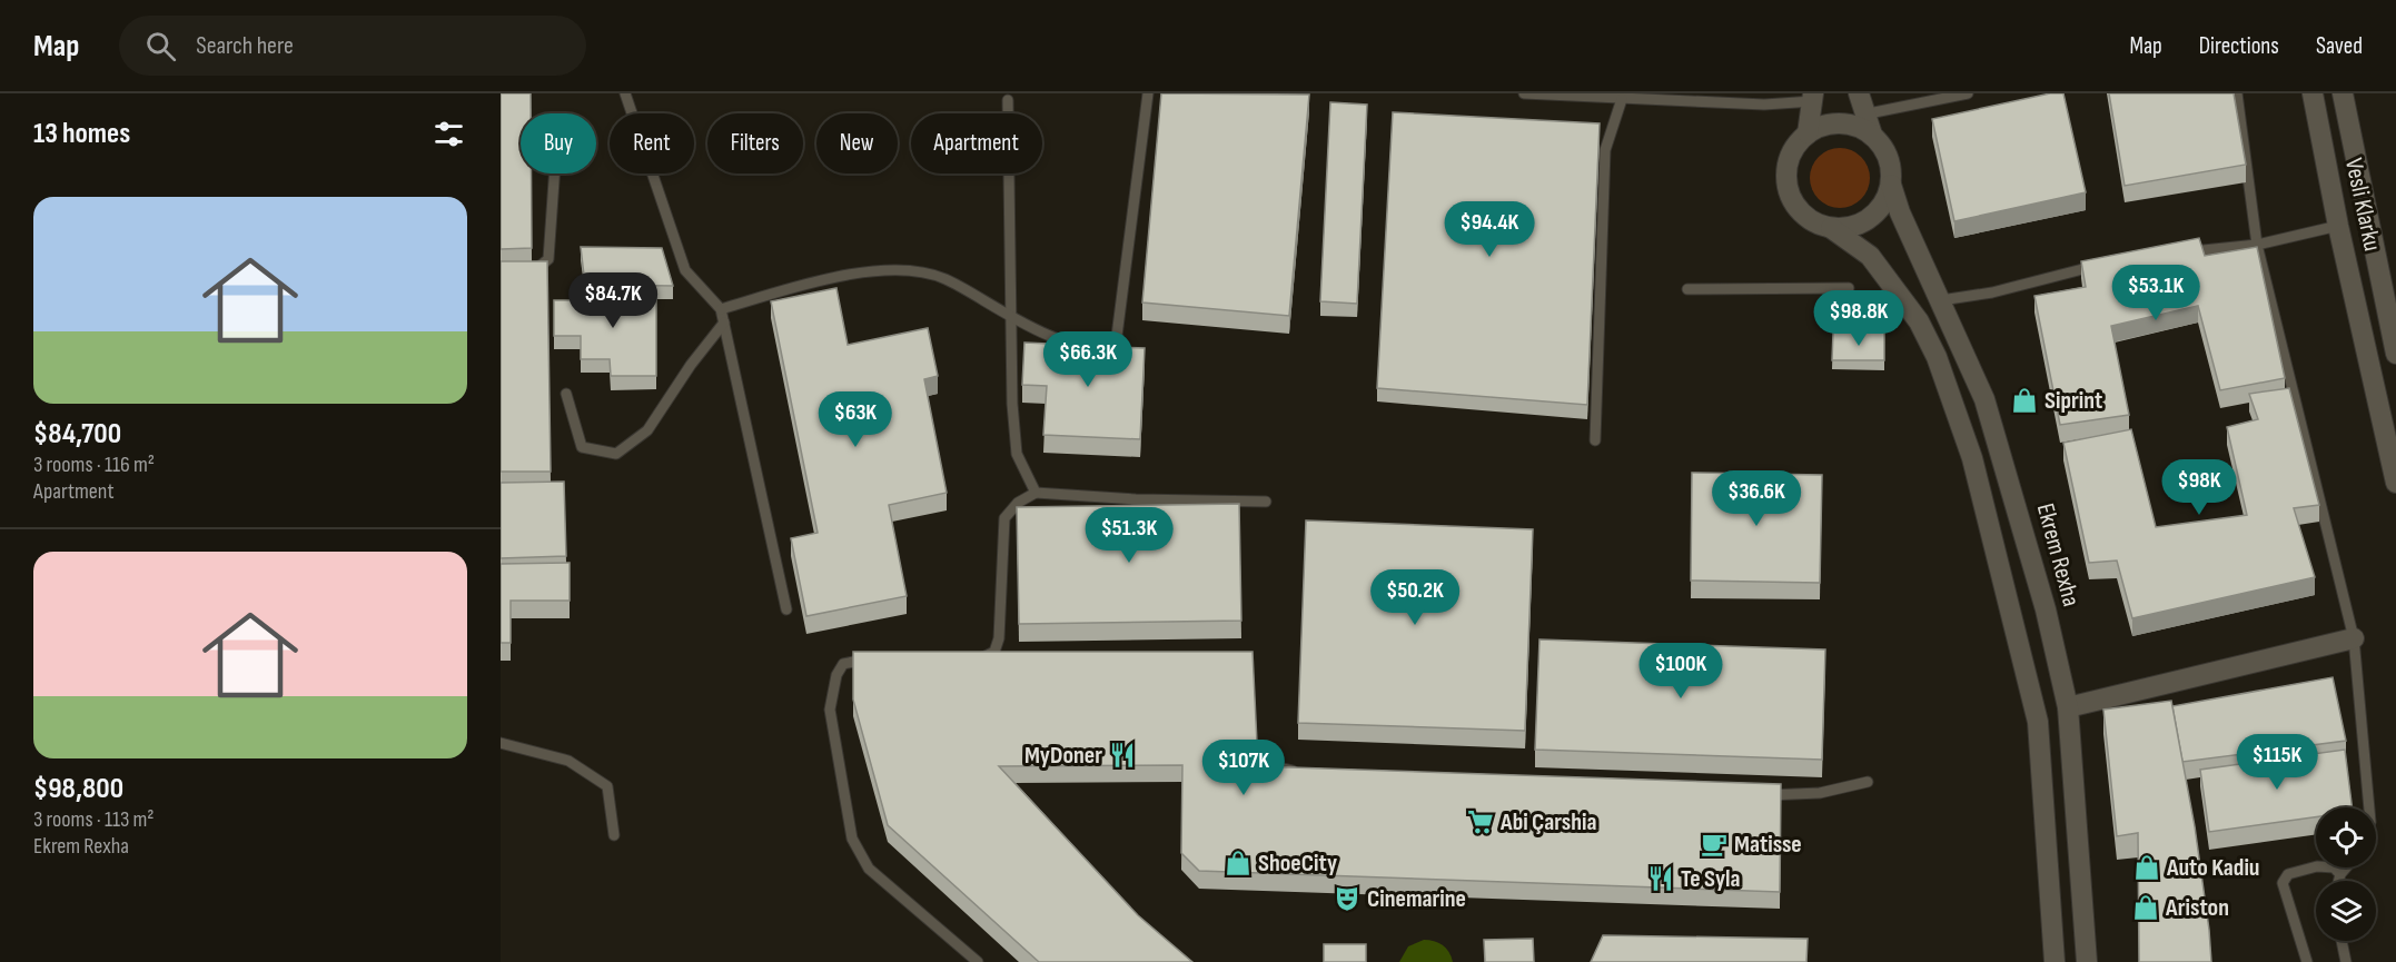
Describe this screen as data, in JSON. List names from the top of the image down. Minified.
{"streets":{"street":["Vesli Klarku","Ekrem Rexha"]},"places":{"shop":["Siprint","ShoeCity","Auto Kadiu","Ariston"],"restaurant":["MyDoner","Te Syla"],"supermarket":["Abi Çarshia"],"cafe":["Matisse"],"theatre":["Cinemarine"]},"page":{"header":"Map","search":"Search here","nav":["Map","Directions","Saved"],"heading":"13 homes","chip":["Buy","Rent","Filters","New","Apartment"],"list":[{"name":"$84,700","note":"3 rooms · 116 m² · Apartment"},{"name":"$98,800","note":"3 rooms · 113 m² · Ekrem Rexha"}],"price":["$94.4K","$53.1K","$84.7K","$98.8K","$66.3K","$63K","$98K","$36.6K","$51.3K","$50.2K","$100K","$115K","$107K"]}}
